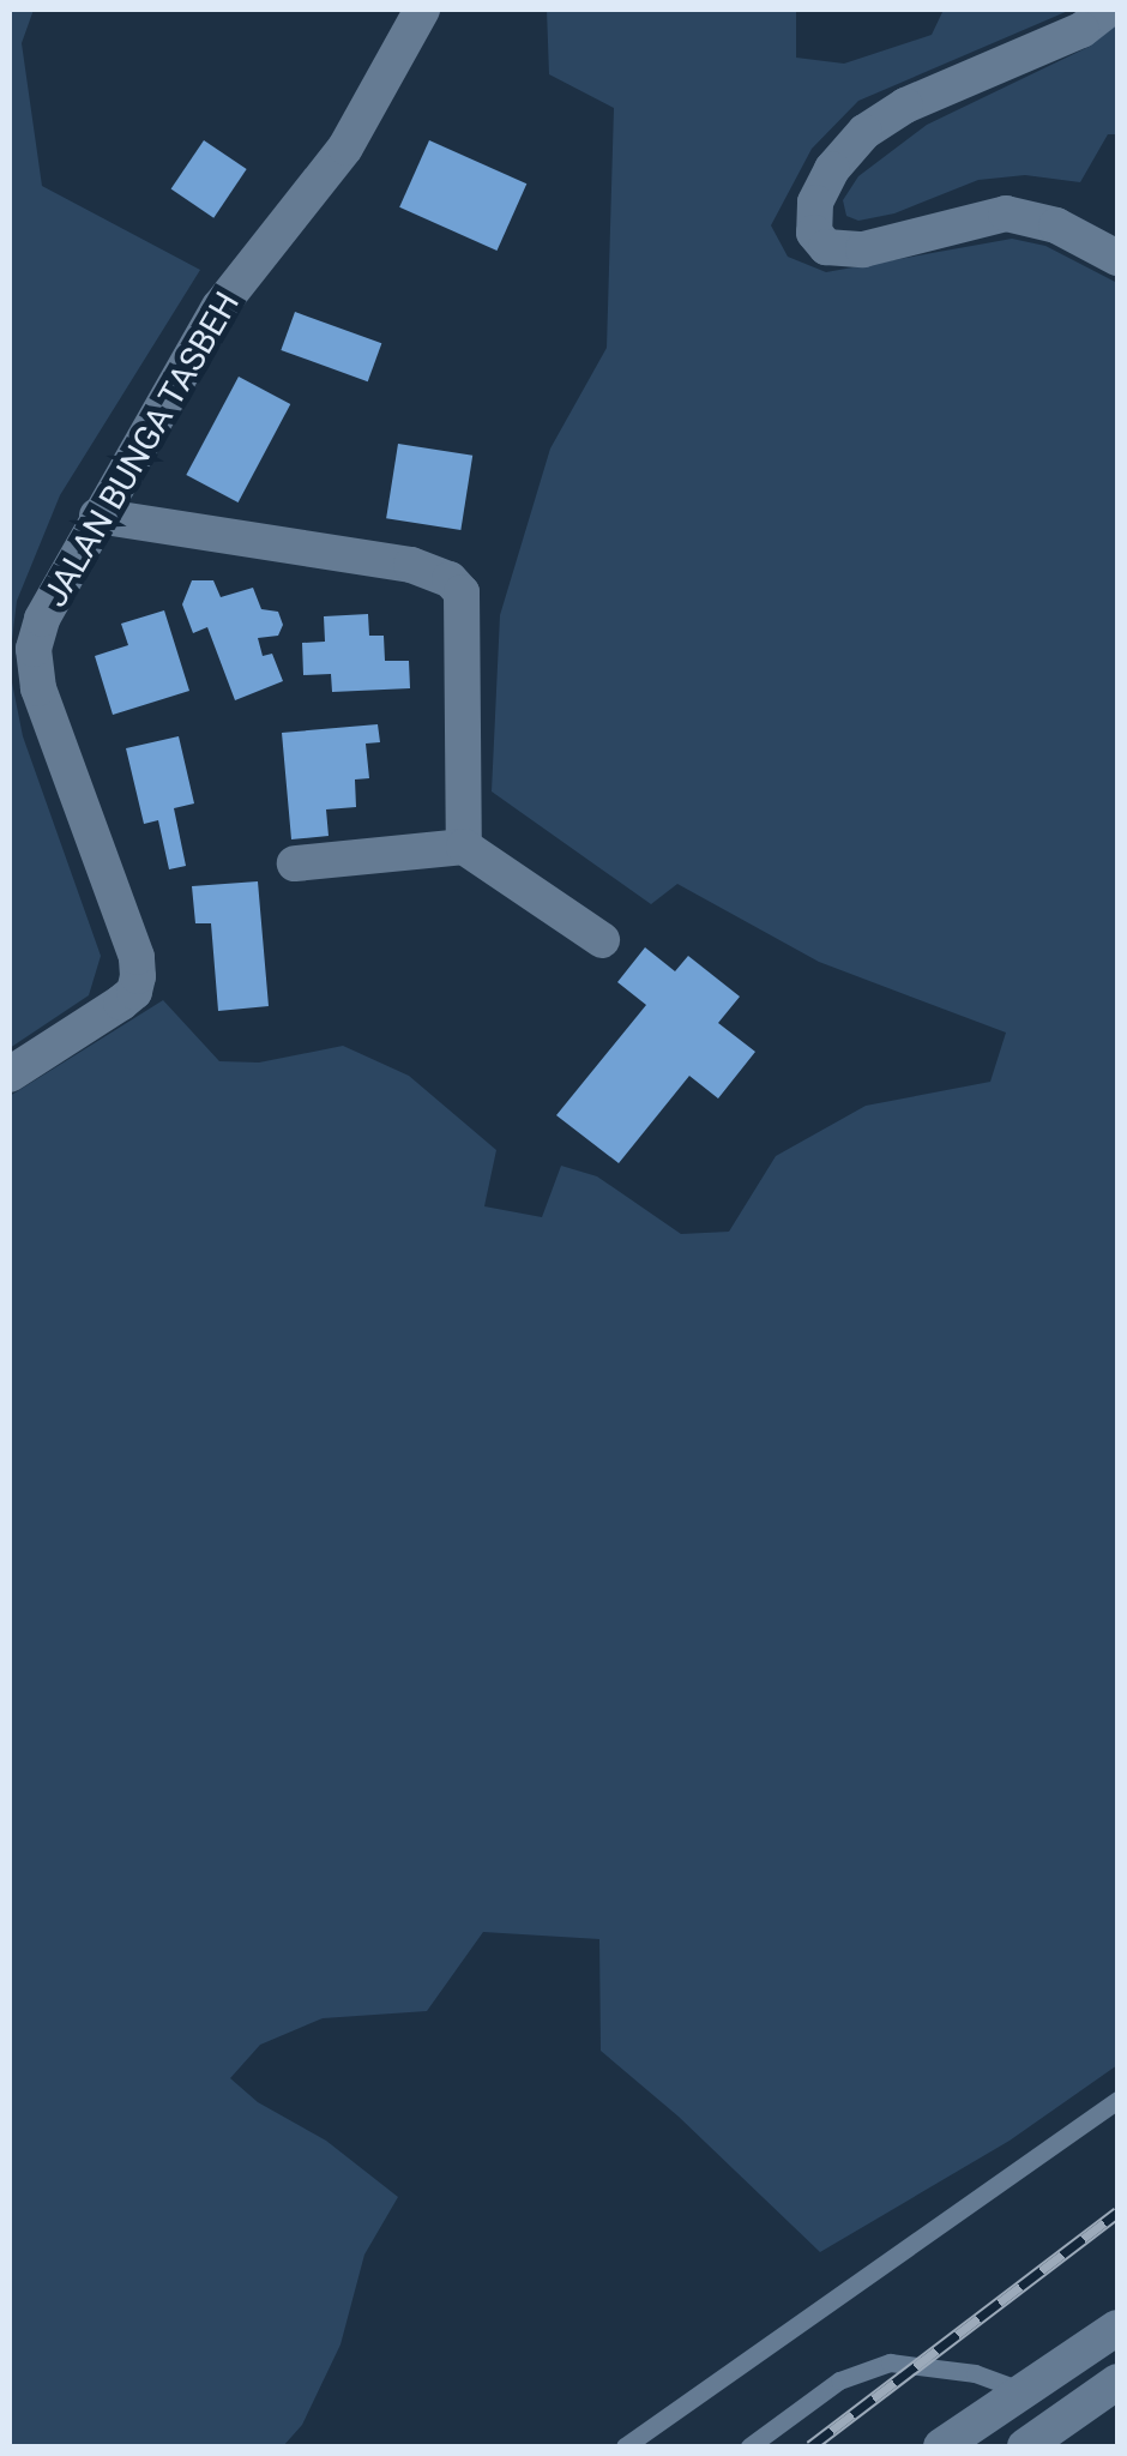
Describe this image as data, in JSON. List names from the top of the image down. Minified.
{"streets":{"street":["JALAN BUNGA TASBEH"]}}
